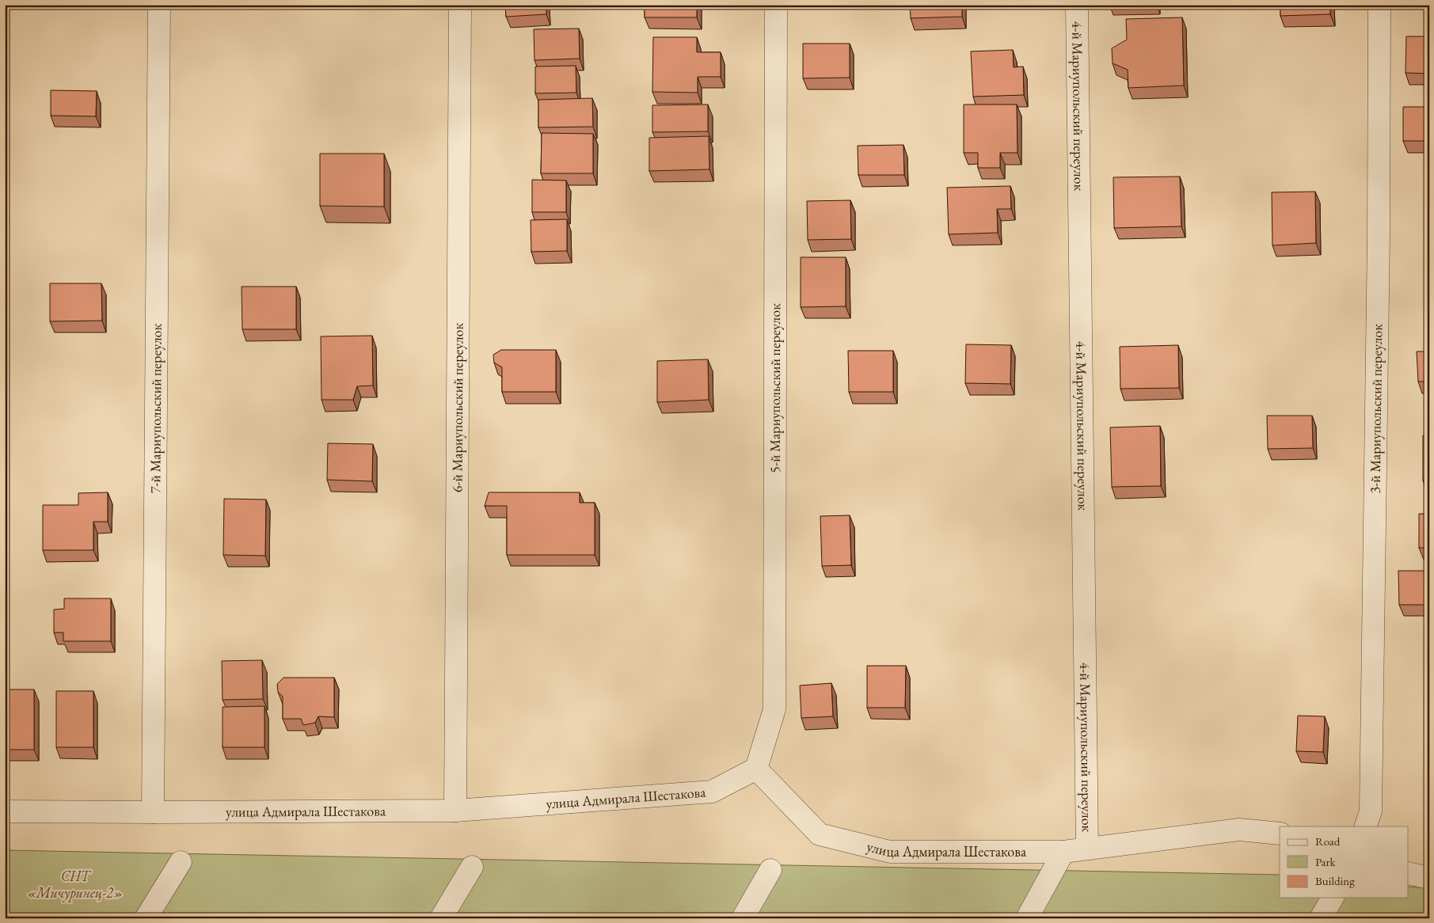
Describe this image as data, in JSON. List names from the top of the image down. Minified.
{"streets":{"street":["4-й Мариупольский переулок","5-й Мариупольский переулок","6-й Мариупольский переулок","7-й Мариупольский переулок","3-й Мариупольский переулок","улица Адмирала Шестакова"]},"crossings":[["4-й Мариупольский переулок","улица Адмирала Шестакова"],["5-й Мариупольский переулок","улица Адмирала Шестакова"],["6-й Мариупольский переулок","улица Адмирала Шестакова"],["7-й Мариупольский переулок","улица Адмирала Шестакова"]],"parks":["СНТ «Мичуринец-2»"],"legend":["Road","Park","Building"]}
